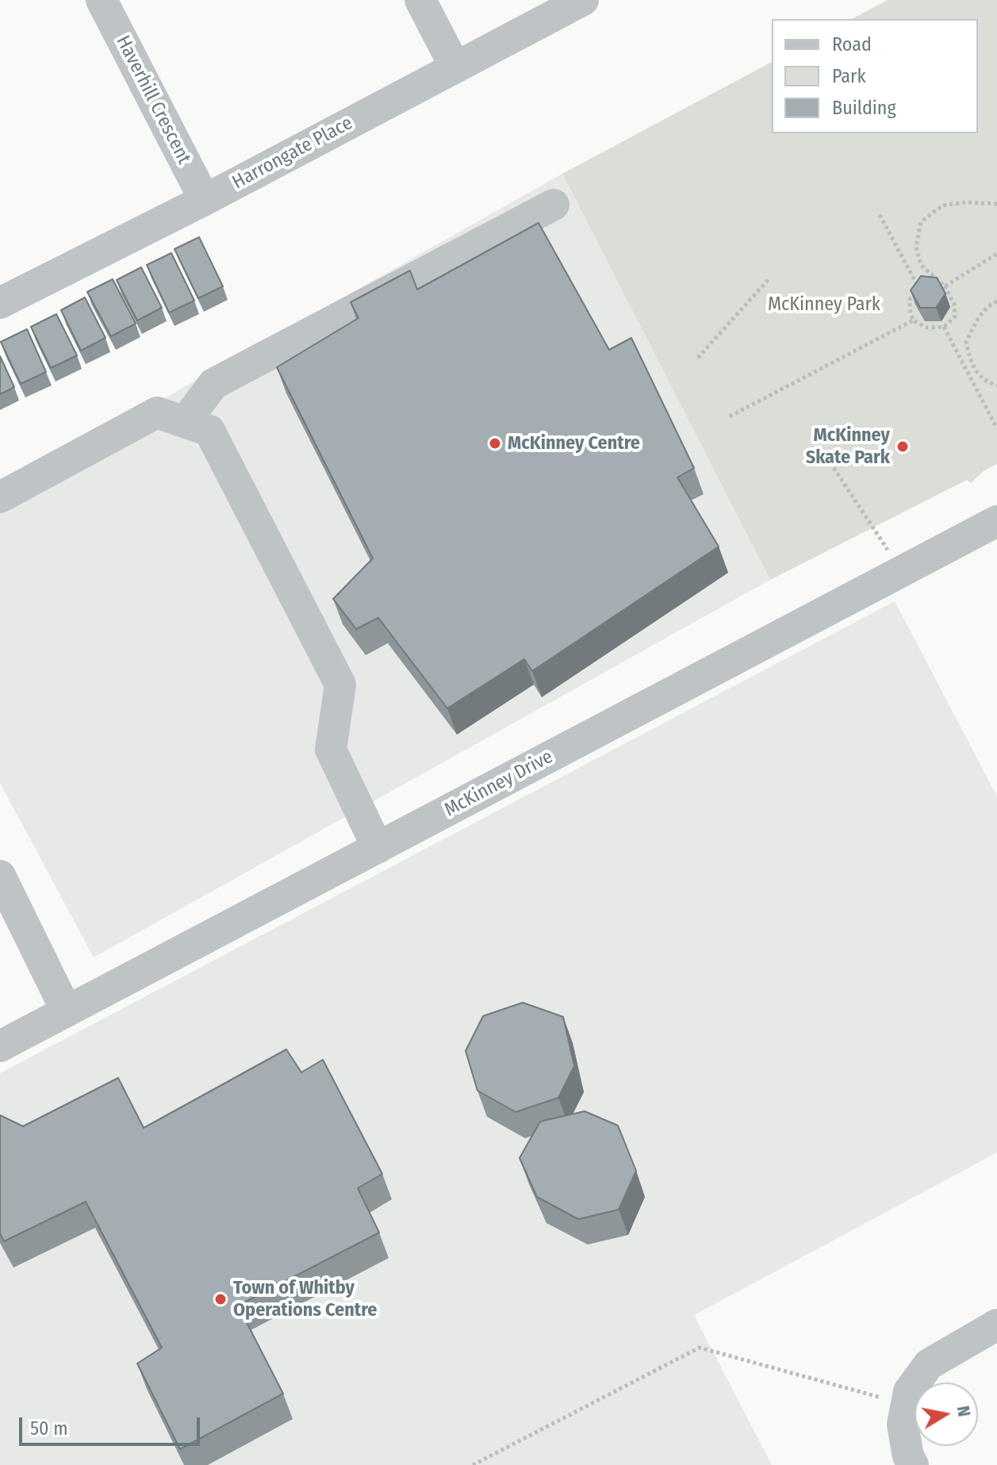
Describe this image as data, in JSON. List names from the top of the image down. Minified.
{"streets":{"street":["Haverhill Crescent","Harrongate Place","McKinney Drive"]},"crossings":[["Haverhill Crescent","Harrongate Place"]],"parks":["McKinney Park"],"places":["McKinney Centre","McKinney Skate Park","Town of Whitby Operations Centre"],"legend":["Road","Park","Building"],"scale_bar":"50 m","north":"right"}
